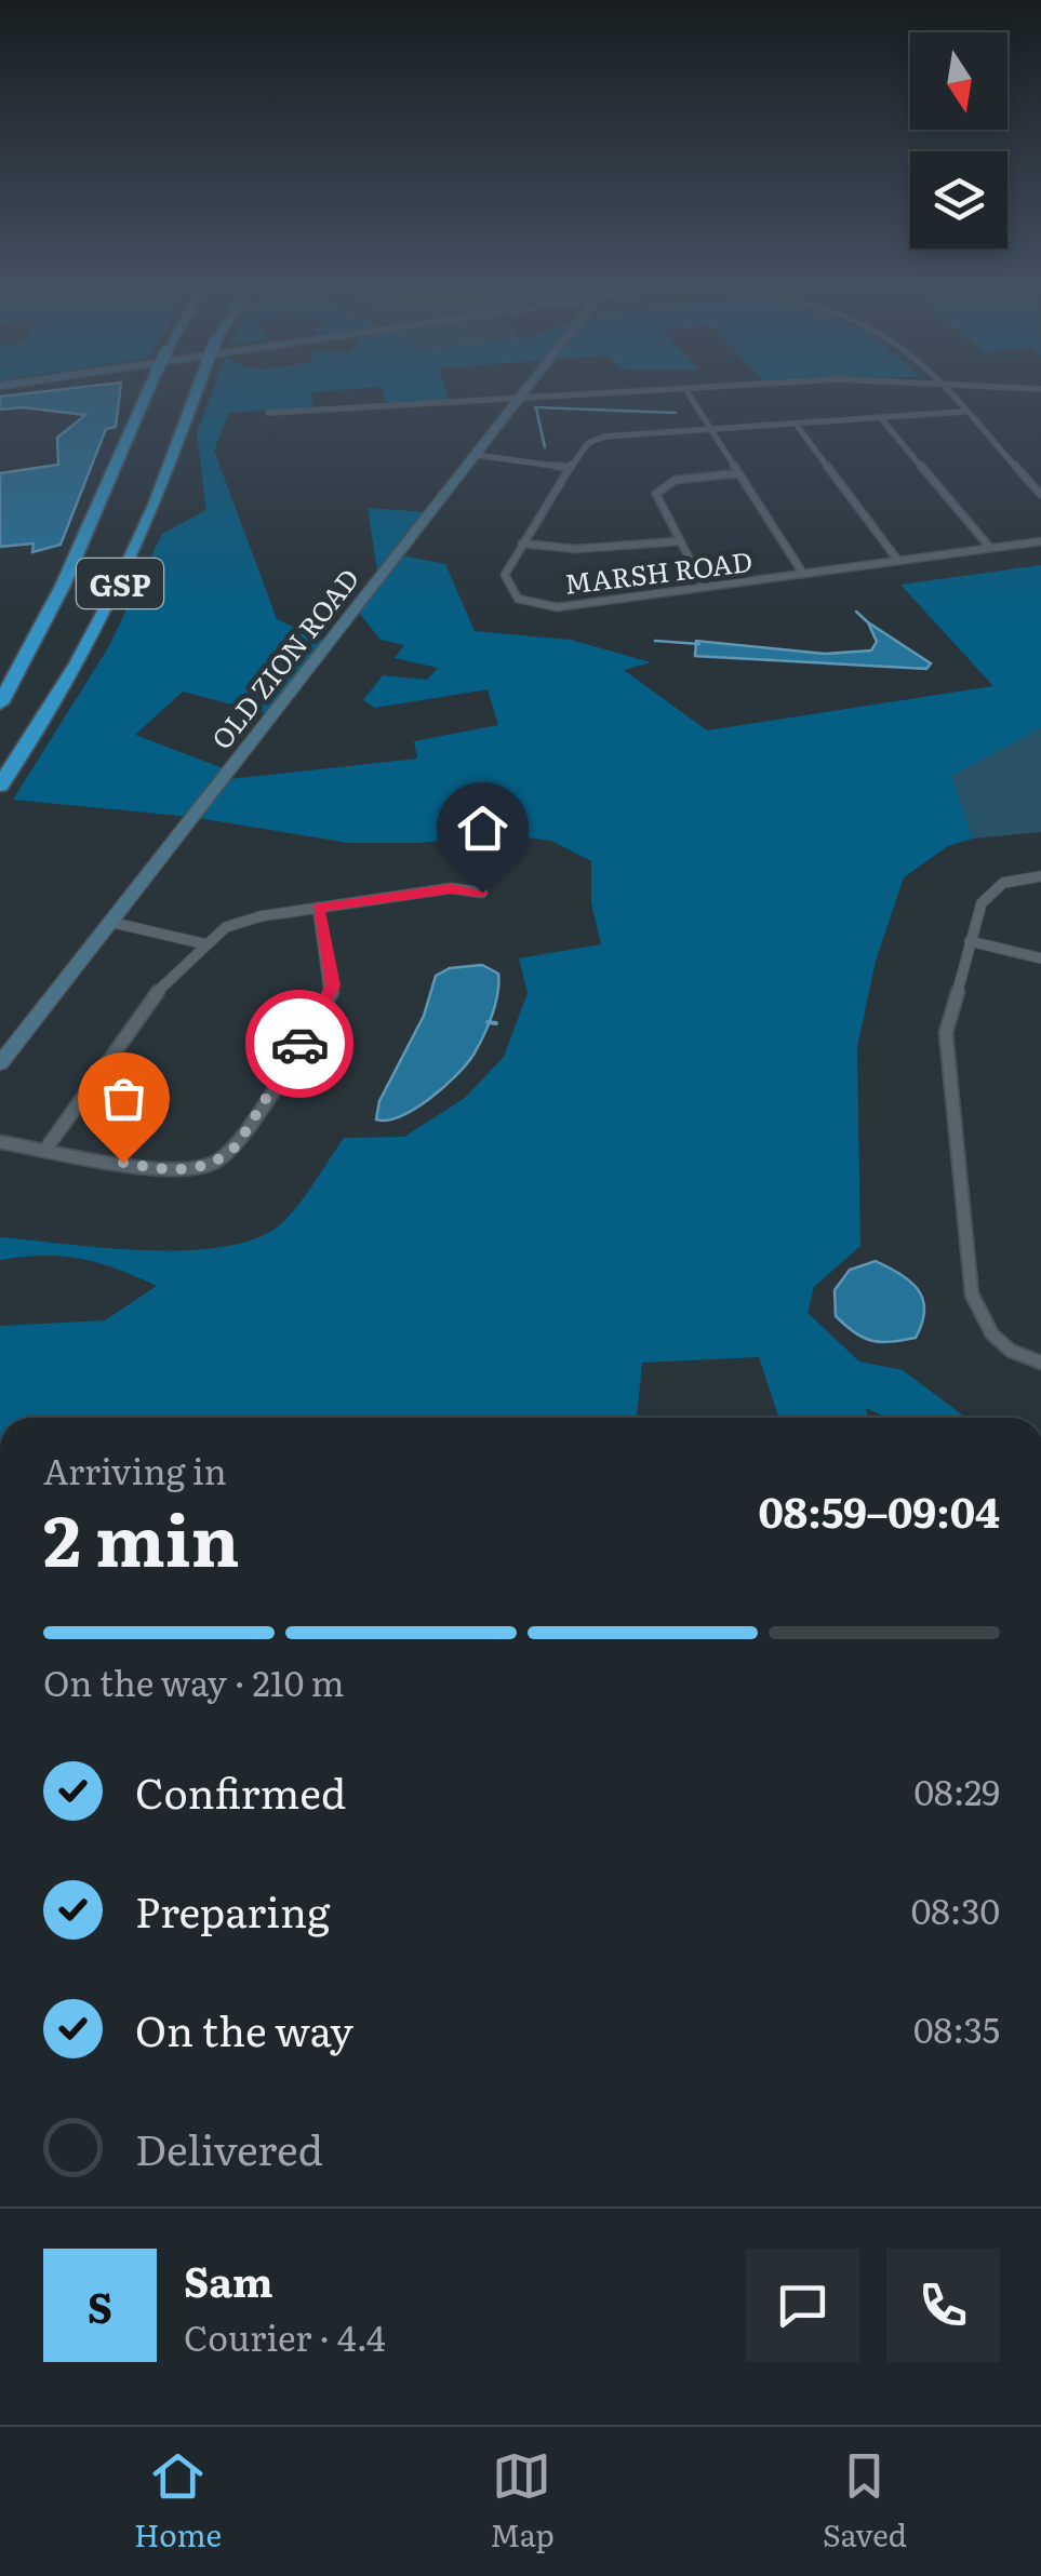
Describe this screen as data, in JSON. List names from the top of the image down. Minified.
{"streets":{"highway":["GSP"],"street":["MARSH ROAD","OLD ZION ROAD"]},"north":"bottom","page":{"heading":["2 min","Arriving in","08:59–09:04"],"panel":["Sam","Courier · 4.4"],"bar":"On the way · 210 m","list":[["Confirmed","08:29"],["Preparing","08:30"],["On the way","08:35"],"Delivered"],"round":"S","tabs":["Home","Map","Saved"]}}
